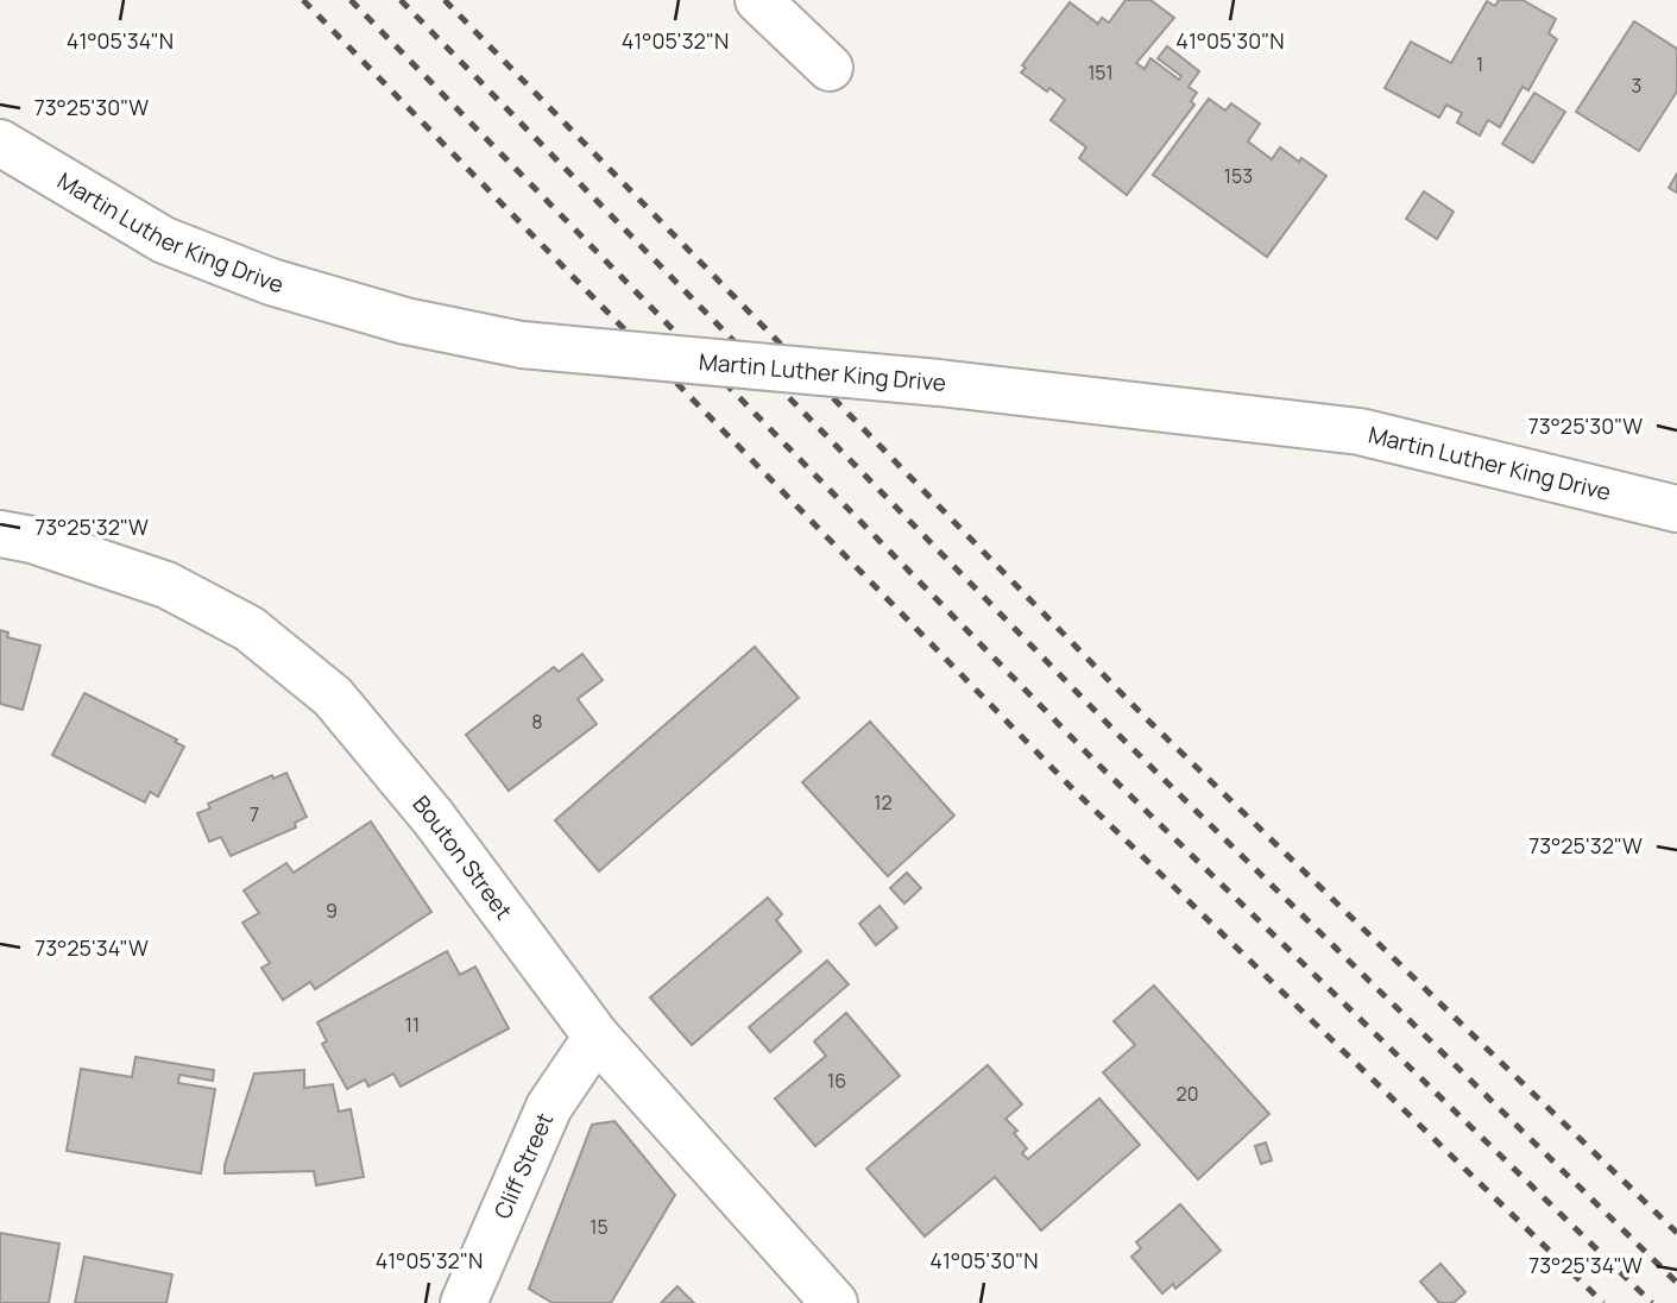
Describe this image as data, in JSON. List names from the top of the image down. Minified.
{"streets":{"main road":["Martin Luther King Drive","Bouton Street","Cliff Street"]},"crossings":[["Bouton Street","Cliff Street"]],"house_numbers":["1","151","3","153","8","12","7","9","11","16","20","15"],"coordinates":["41°05'34\"N","41°05'32\"N","41°05'30\"N","73°25'30\"W","73°25'32\"W","73°25'34\"W"]}
